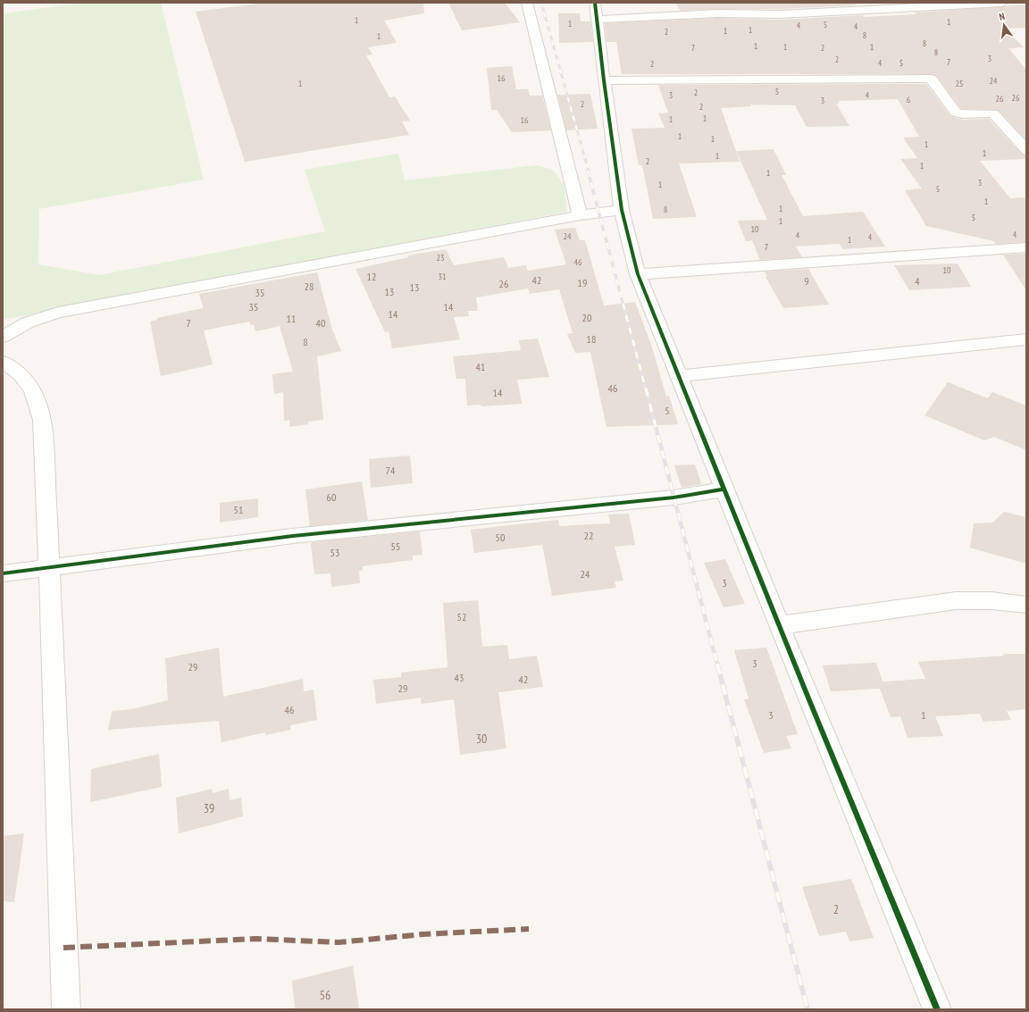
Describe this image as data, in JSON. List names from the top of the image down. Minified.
{"house_numbers":["1","1","1","5","4","4","1","1","2","8","1","8","1","1","1","7","2","8","3","2","7","4","5","2","16","24","1","25","5","2","3","4","26","26","6","3","2","2","1","1","16","1","1","1","1","1","2","1","1","3","1","5","1","1","8","5","1","10","4","4","24","4","1","7","23","46","10","31","12","42","9","4","19","26","28","13","13","35","35","14","14","20","11","7","40","18","8","41","46","14","5","74","60","51","22","50","55","53","24","3","52","3","29","43","42","29","46","3","1","30","39","2","56"],"north":"top"}
